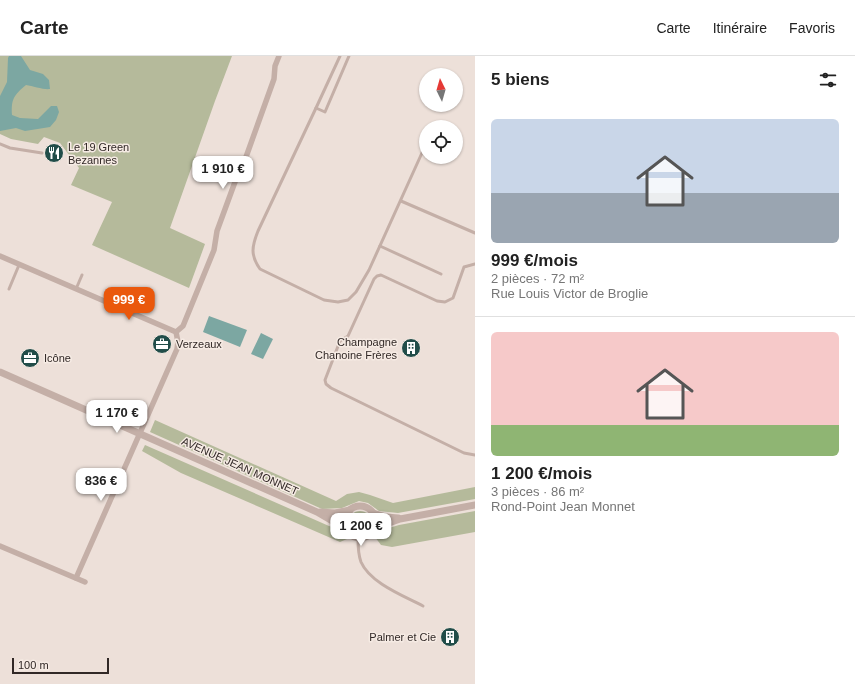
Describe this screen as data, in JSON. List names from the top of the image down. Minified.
{"streets":{"street":["AVENUE JEAN MONNET"]},"places":{"restaurant":["Le 19 Green Bezannes"],"office":["Verzeaux","Icône"],"building":["Champagne Chanoine Frères","Palmer et Cie"]},"scale_bar":"100 m","north":"top","page":{"header":"Carte","nav":["Carte","Itinéraire","Favoris"],"heading":"5 biens","list":[{"name":"999 €/mois","note":"2 pièces · 72 m² · Rue Louis Victor de Broglie"},{"name":"1 200 €/mois","note":"3 pièces · 86 m² · Rond-Point Jean Monnet"}],"price":["1 910 €","999 €","1 170 €","836 €","1 200 €"],"scale":"100 m"}}
